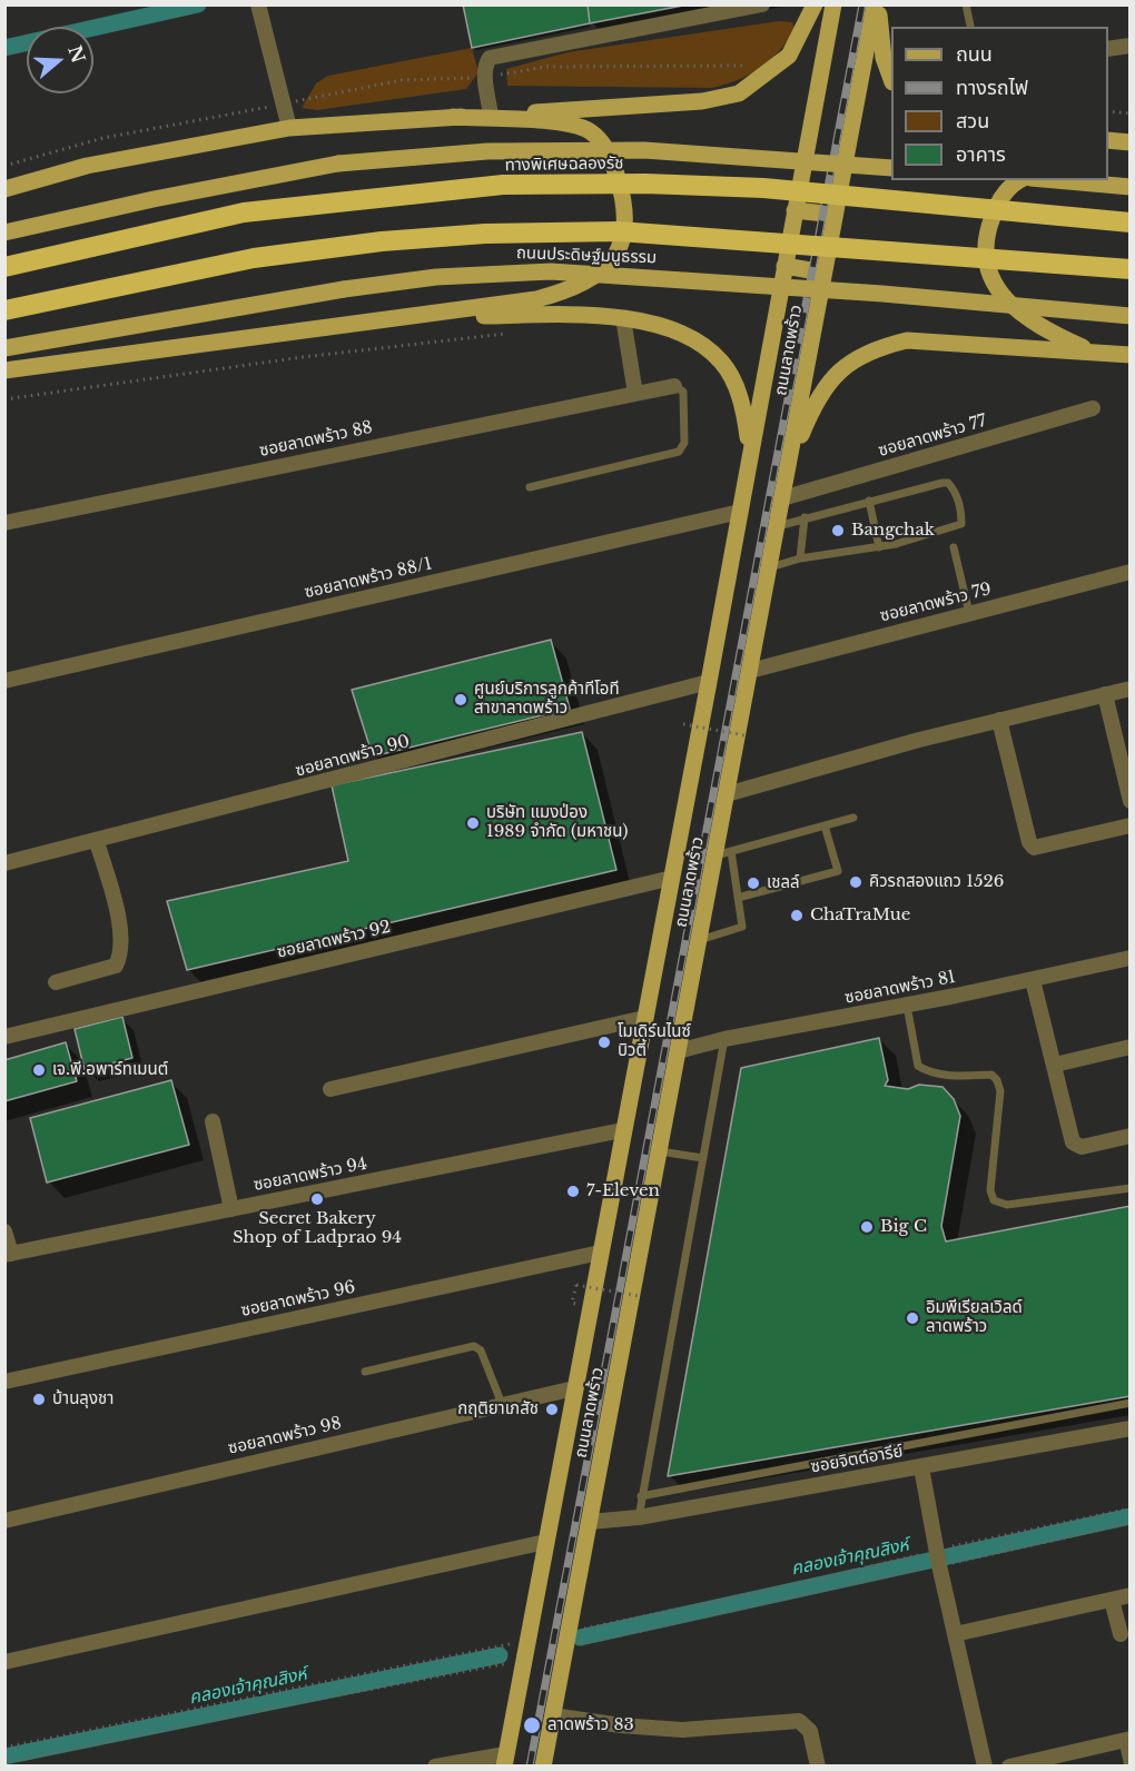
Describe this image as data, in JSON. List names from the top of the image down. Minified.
{"streets":{"highway":["ทางพิเศษฉลองรัช"],"main road":["ถนนประดิษฐ์มนูธรรม","ถนนลาดพร้าว"],"street":["ซอยลาดพร้าว 77","ซอยลาดพร้าว 88","ซอยลาดพร้าว 88/1","ซอยลาดพร้าว 79","ซอยลาดพร้าว 90","ซอยลาดพร้าว 92","ซอยลาดพร้าว 81","ซอยลาดพร้าว 94","ซอยลาดพร้าว 96","ซอยลาดพร้าว 98","ซอยจิตต์อารีย์"]},"crossings":[["ถนนลาดพร้าว","ซอยลาดพร้าว 77"],["ถนนลาดพร้าว","ซอยลาดพร้าว 88/1"],["ถนนลาดพร้าว","ซอยลาดพร้าว 79"],["ถนนลาดพร้าว","ซอยลาดพร้าว 90"],["ถนนลาดพร้าว","ซอยลาดพร้าว 92"],["ถนนลาดพร้าว","ซอยลาดพร้าว 81"],["ถนนลาดพร้าว","ซอยลาดพร้าว 94"],["ถนนลาดพร้าว","ซอยลาดพร้าว 96"],["ถนนลาดพร้าว","ซอยลาดพร้าว 98"],["ถนนลาดพร้าว","ซอยจิตต์อารีย์"]],"water":["คลองเจ้าคุณสิงห์"],"places":["Bangchak","ศูนย์บริการลูกค้าทีโอที สาขาลาดพร้าว","บริษัท แมงป่อง 1989 จำกัด (มหาชน)","คิวรถสองแถว 1526","เชลล์","ChaTraMue","โมเดิร์นไนซ์ บิวตี้","เจ.พี.อพาร์ทเมนต์","7-Eleven","Secret Bakery Shop of Ladprao 94","Big C","อิมพีเรียลเวิลด์ ลาดพร้าว","บ้านลุงชา","กฤติยาเภสัช","ลาดพร้าว 83"],"legend":["ถนน","ทางรถไฟ","สวน","อาคาร"],"north":"right"}
